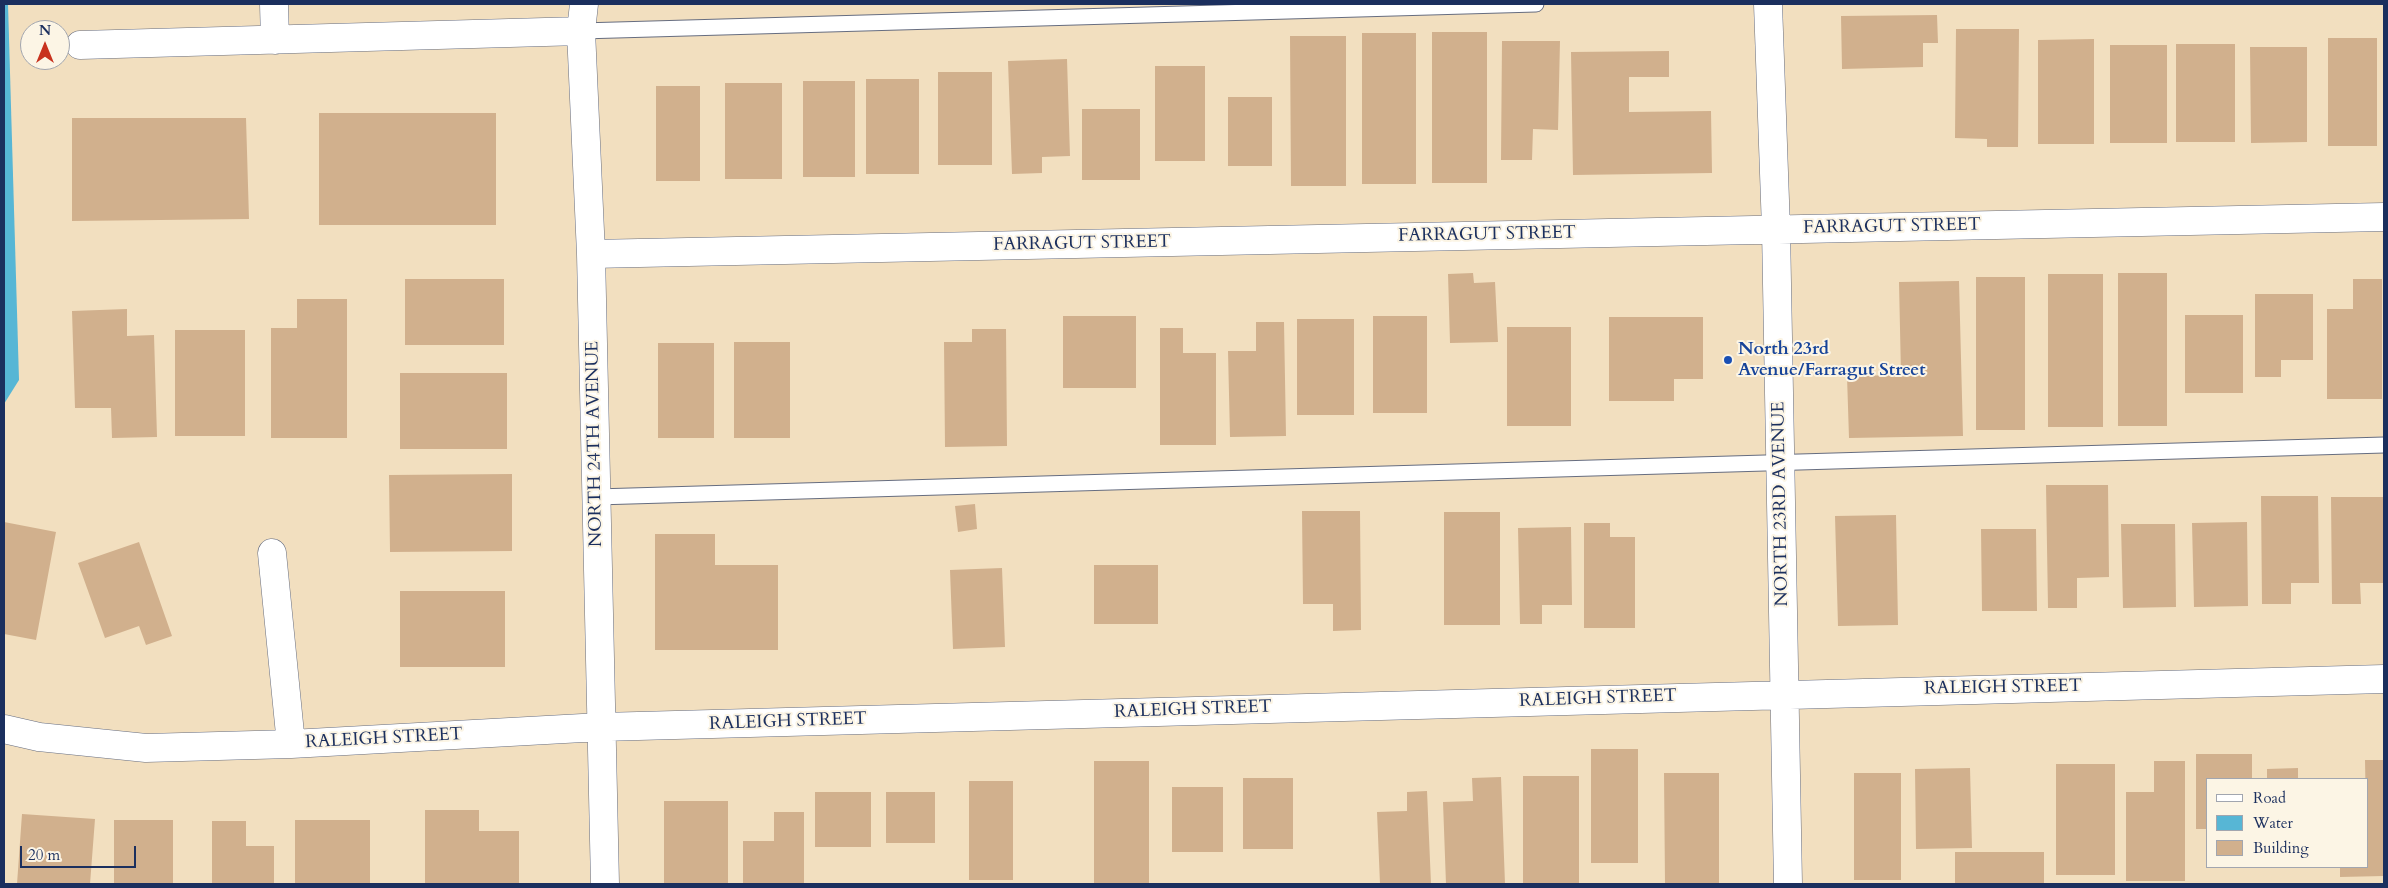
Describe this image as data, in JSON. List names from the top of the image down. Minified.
{"streets":{"street":["FARRAGUT STREET","NORTH 24TH AVENUE","NORTH 23RD AVENUE","RALEIGH STREET"]},"crossings":[["FARRAGUT STREET","NORTH 24TH AVENUE"],["FARRAGUT STREET","NORTH 23RD AVENUE"],["NORTH 24TH AVENUE","RALEIGH STREET"],["NORTH 23RD AVENUE","RALEIGH STREET"]],"places":["North 23rd Avenue/Farragut Street"],"legend":["Road","Water","Building"],"scale_bar":"20 m","north":"top"}
